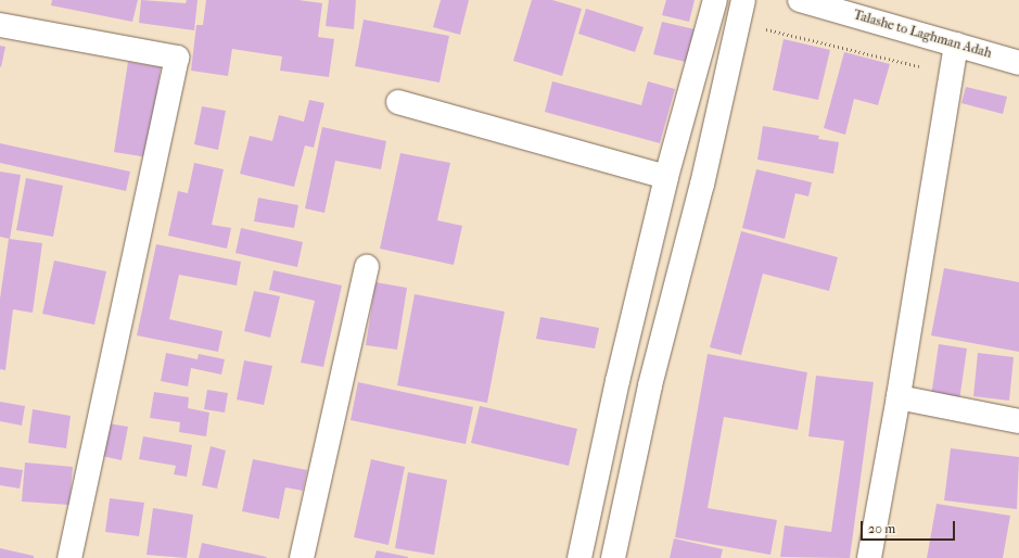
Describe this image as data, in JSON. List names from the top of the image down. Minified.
{"streets":{"street":["Talashe to Laghman Adah"]},"scale_bar":"20 m"}
